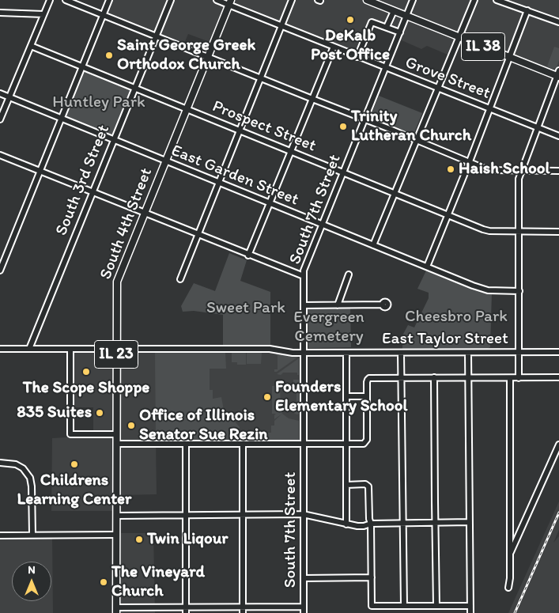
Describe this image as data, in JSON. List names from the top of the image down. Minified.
{"streets":{"main road":["IL 38","South 4th Street","IL 23"],"street":["Grove Street","Prospect Street","East Garden Street","South 3rd Street","South 7th Street","East Taylor Street"]},"crossings":[["IL 38","South 7th Street"],["Grove Street","South 7th Street"],["Grove Street","South 4th Street"],["Prospect Street","South 3rd Street"],["Prospect Street","South 7th Street"],["Prospect Street","South 4th Street"],["East Garden Street","South 3rd Street"],["East Garden Street","South 7th Street"],["East Garden Street","South 4th Street"],["South 3rd Street","East Taylor Street"],["South 7th Street","East Taylor Street"],["South 4th Street","East Taylor Street"]],"parks":["Huntley Park","Sweet Park","Cheesbro Park","Evergreen Cemetery"],"places":["DeKalb Post Office","Saint George Greek Orthodox Church","Trinity Lutheran Church","Haish School","The Scope Shoppe","Founders Elementary School","835 Suites","Office of Illinois Senator Sue Rezin","Childrens Learning Center","Twin Liqour","The Vineyard Church"],"north":"top"}
